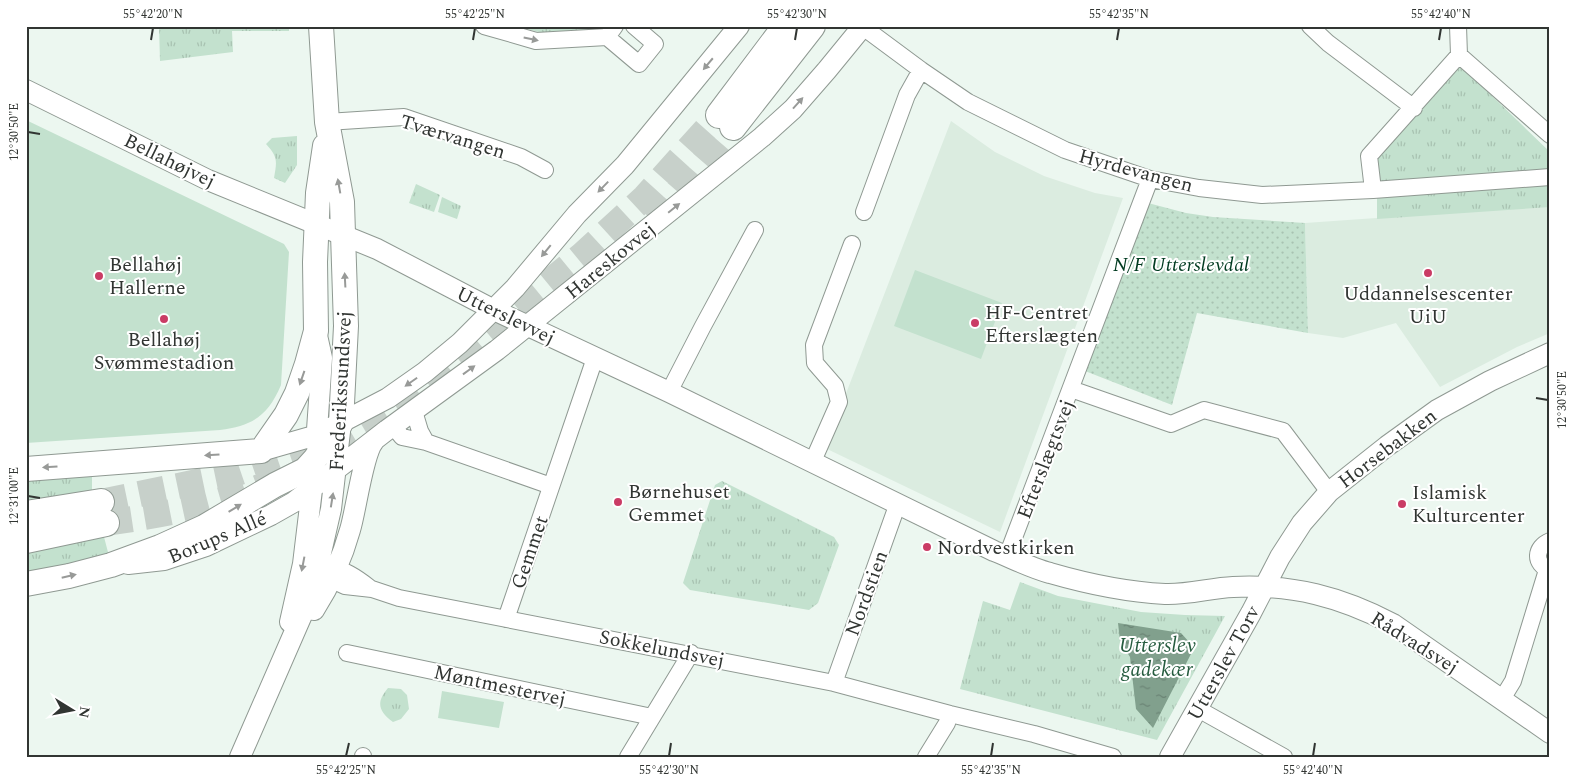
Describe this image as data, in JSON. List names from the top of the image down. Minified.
{"streets":{"main road":["Frederikssundsvej","Borups Allé"],"street":["Tværvangen","Bellahøjvej","Hyrdevangen","Hareskovvej","Utterslevvej","Horsebakken","Efterslægtsvej","Gemmet","Nordstien","Rådvadsvej","Sokkelundsvej","Utterslev Torv","Møntmestervej"]},"crossings":[["Tværvangen","Frederikssundsvej"],["Bellahøjvej","Utterslevvej"],["Bellahøjvej","Frederikssundsvej"],["Hyrdevangen","Hareskovvej"],["Hyrdevangen","Efterslægtsvej"],["Hareskovvej","Utterslevvej"],["Hareskovvej","Frederikssundsvej"],["Hareskovvej","Borups Allé"],["Utterslevvej","Frederikssundsvej"],["Utterslevvej","Efterslægtsvej"],["Utterslevvej","Gemmet"],["Utterslevvej","Nordstien"],["Utterslevvej","Utterslev Torv"],["Frederikssundsvej","Borups Allé"],["Frederikssundsvej","Sokkelundsvej"],["Horsebakken","Efterslægtsvej"],["Horsebakken","Rådvadsvej"],["Horsebakken","Utterslev Torv"],["Efterslægtsvej","Utterslev Torv"],["Gemmet","Sokkelundsvej"],["Nordstien","Sokkelundsvej"],["Rådvadsvej","Utterslev Torv"]],"water":["Utterslev gadekær"],"parks":["N/F Utterslevdal"],"places":["Uddannelsescenter UiU","Bellahøj Hallerne","Bellahøj Svømmestadion","HF-Centret Efterslægten","Børnehuset Gemmet","Islamisk Kulturcenter","Nordvestkirken"],"north":"right","coordinates":["55°42'20\"N","55°42'25\"N","55°42'30\"N","55°42'35\"N","55°42'40\"N","12°30'50\"E","12°31'00\"E"]}
